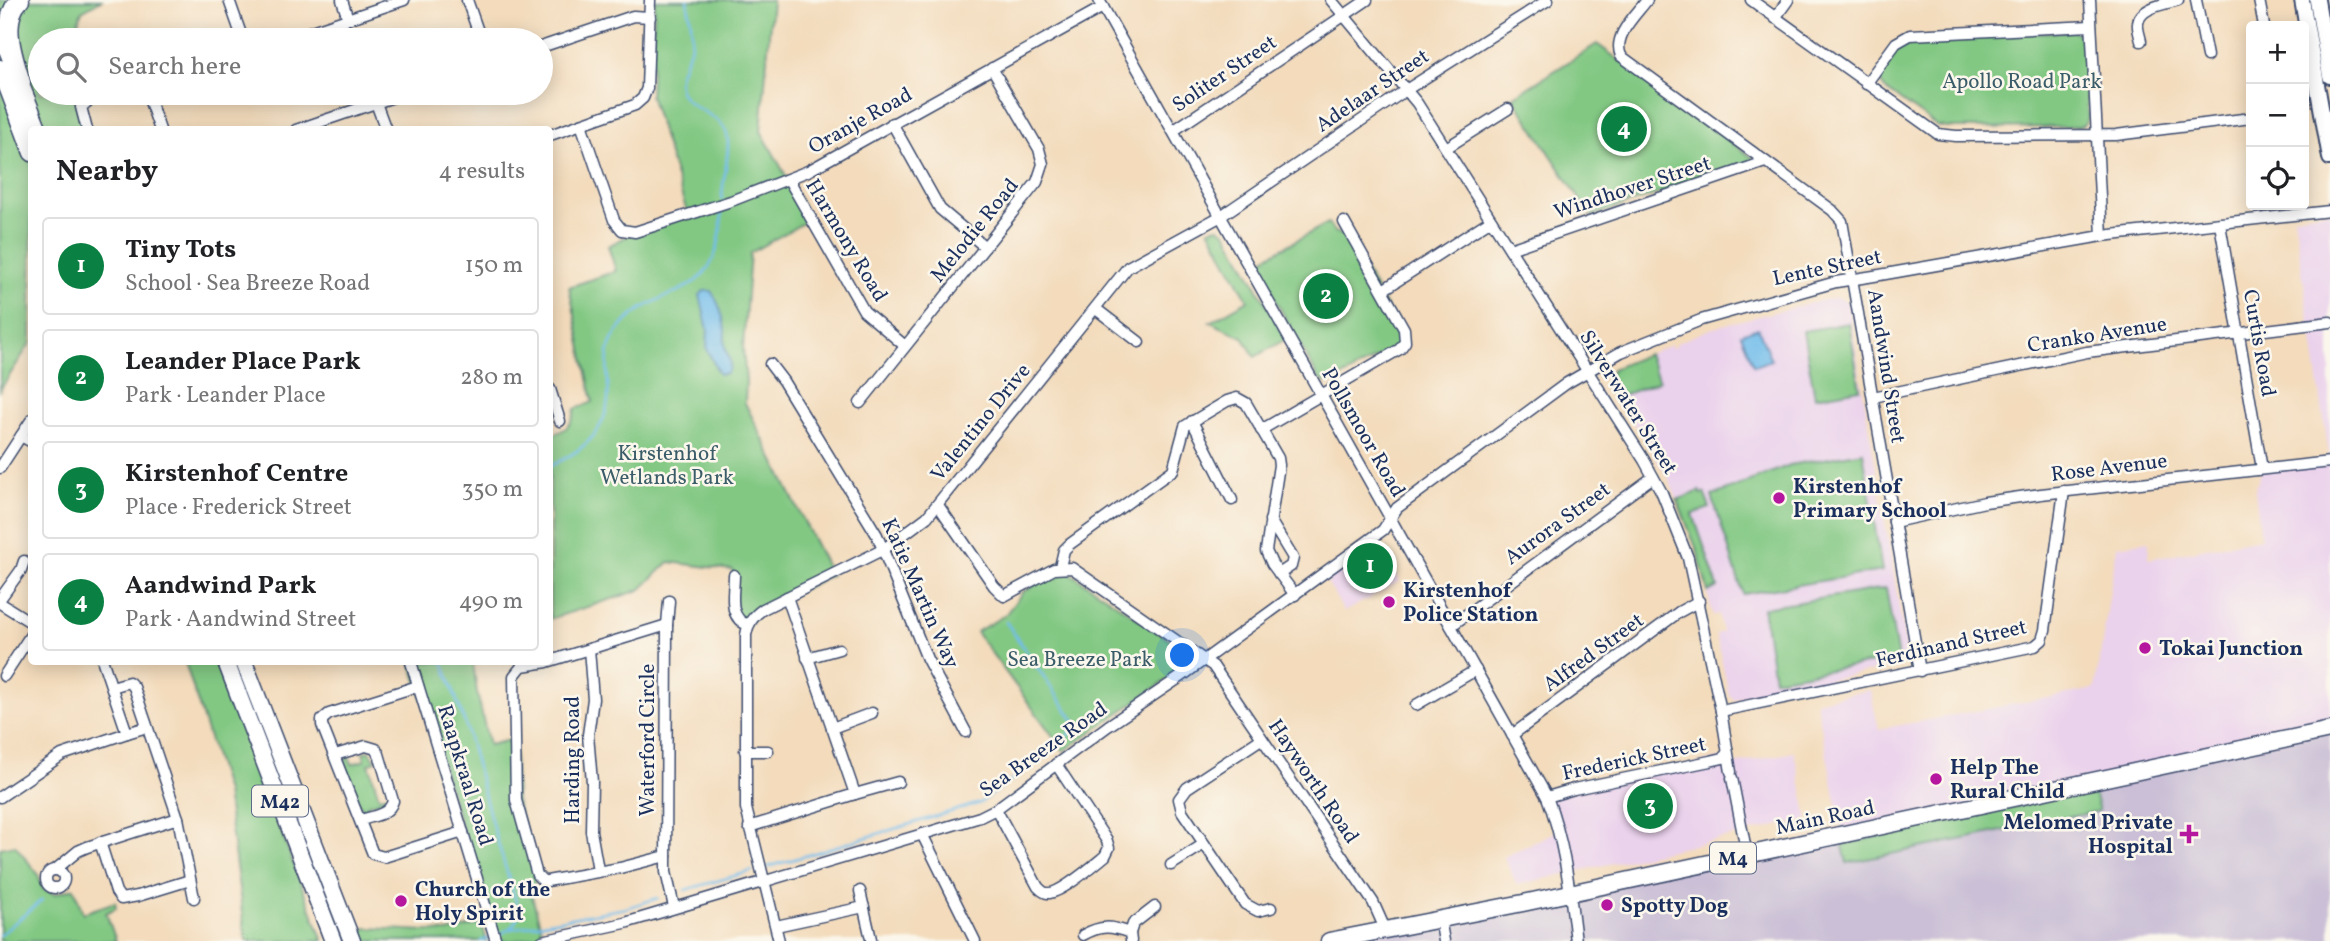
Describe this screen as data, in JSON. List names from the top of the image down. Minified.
{"streets":{"main road":["M42","Main Road","M4"],"street":["Soliter Street","Adelaar Street","Oranje Road","Windhover Street","Melodie Road","Harmony Road","Lente Street","Cranko Avenue","Curtis Road","Aandwind Street","Silverwater Street","Valentino Drive","Pollsmoor Road","Rose Avenue","Aurora Street","Katie Martin Way","Ferdinand Street","Alfred Street","Waterford Circle","Sea Breeze Road","Frederick Street","Harding Road","Raapkraal Road","Hayworth Road"]},"crossings":[["Soliter Street","Silverwater Street"],["Soliter Street","Pollsmoor Road"],["Adelaar Street","Silverwater Street"],["Adelaar Street","Valentino Drive"],["Adelaar Street","Pollsmoor Road"],["Oranje Road","Melodie Road"],["Oranje Road","Harmony Road"],["Oranje Road","Pollsmoor Road"],["Windhover Street","Aandwind Street"],["Windhover Street","Silverwater Street"],["Melodie Road","Harmony Road"],["Lente Street","Curtis Road"],["Lente Street","Aandwind Street"],["Lente Street","Silverwater Street"],["Lente Street","Pollsmoor Road"],["Lente Street","Sea Breeze Road"],["Cranko Avenue","Curtis Road"],["Cranko Avenue","Aandwind Street"],["Curtis Road","Rose Avenue"],["Aandwind Street","Rose Avenue"],["Aandwind Street","Ferdinand Street"],["Silverwater Street","Aurora Street"],["Silverwater Street","Ferdinand Street"],["Silverwater Street","Alfred Street"],["Silverwater Street","Frederick Street"],["Silverwater Street","Main Road"],["Valentino Drive","Pollsmoor Road"],["Valentino Drive","Katie Martin Way"],["Pollsmoor Road","Aurora Street"],["Pollsmoor Road","Alfred Street"],["Pollsmoor Road","Sea Breeze Road"],["Pollsmoor Road","Frederick Street"],["Pollsmoor Road","Main Road"],["Rose Avenue","Ferdinand Street"],["Waterford Circle","Sea Breeze Road"],["Waterford Circle","Harding Road"],["Sea Breeze Road","Hayworth Road"],["Hayworth Road","Main Road"]],"parks":["Apollo Road Park","Kirstenhof Wetlands Park","Sea Breeze Park"],"places":{"other":["Kirstenhof Primary School","Kirstenhof Police Station","Tokai Junction","Help The Rural Child","Church of the Holy Spirit","Spotty Dog"],"health":["Melomed Private Hospital"]},"page":{"map_buttons":["+","−"],"search":"Search here","pins":["4","2","1","3"],"heading":["Nearby","4 results"],"list":[{"mark":"1","name":"Tiny Tots","note":"School · Sea Breeze Road","value":"150 m"},{"mark":"2","name":"Leander Place Park","note":"Park · Leander Place","value":"280 m"},{"mark":"3","name":"Kirstenhof Centre","note":"Place · Frederick Street","value":"350 m"},{"mark":"4","name":"Aandwind Park","note":"Park · Aandwind Street","value":"490 m"}]}}
